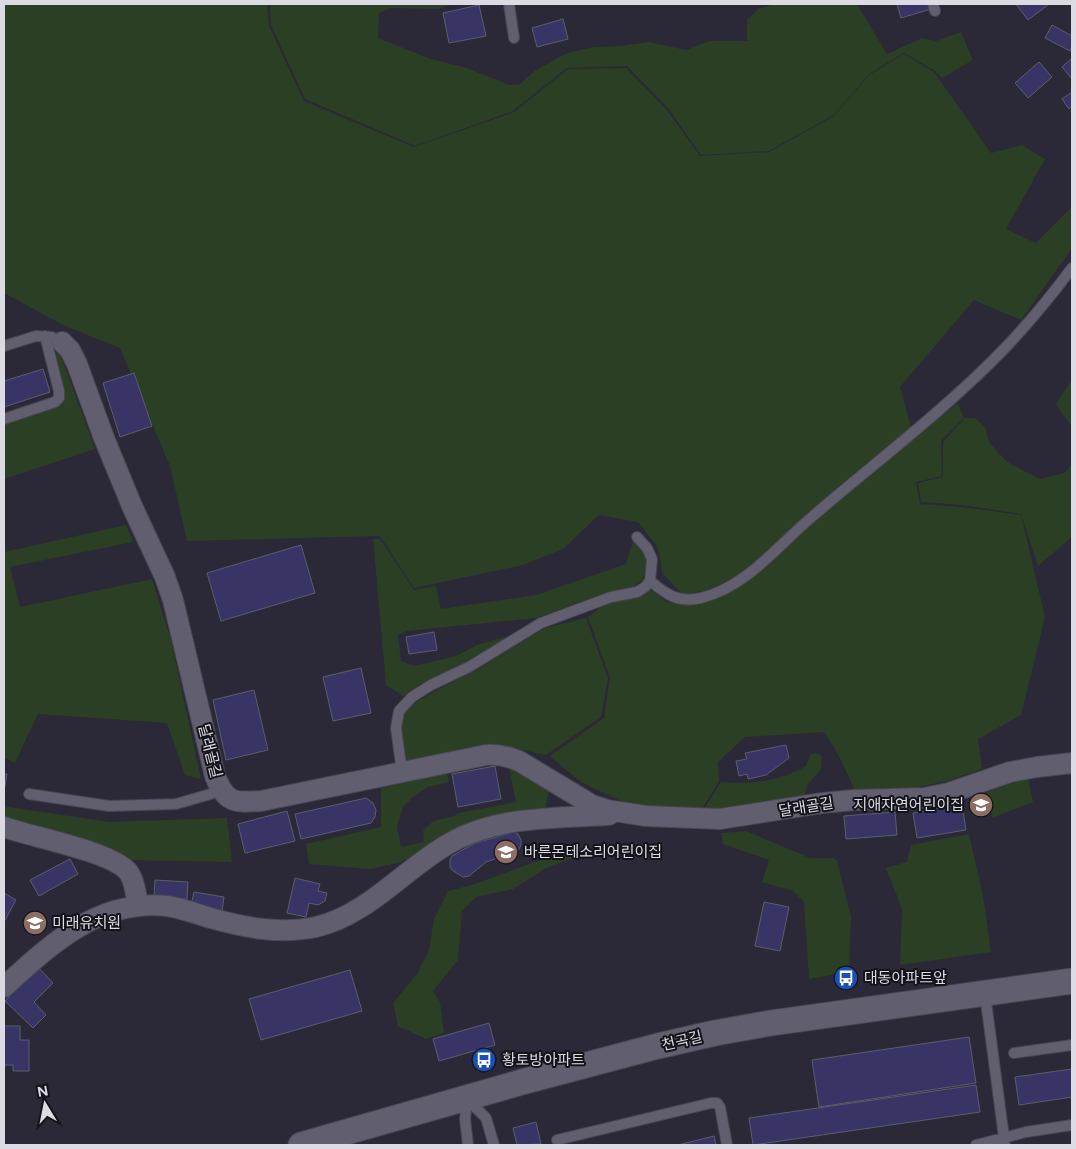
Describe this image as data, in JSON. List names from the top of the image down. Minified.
{"streets":{"street":["달래골길","천곡길"]},"places":{"school or university":["지애자연어린이집","바른몬테소리어린이집","미래유치원"],"bus stop":["대동아파트앞","황토방아파트"]},"north":"top"}
